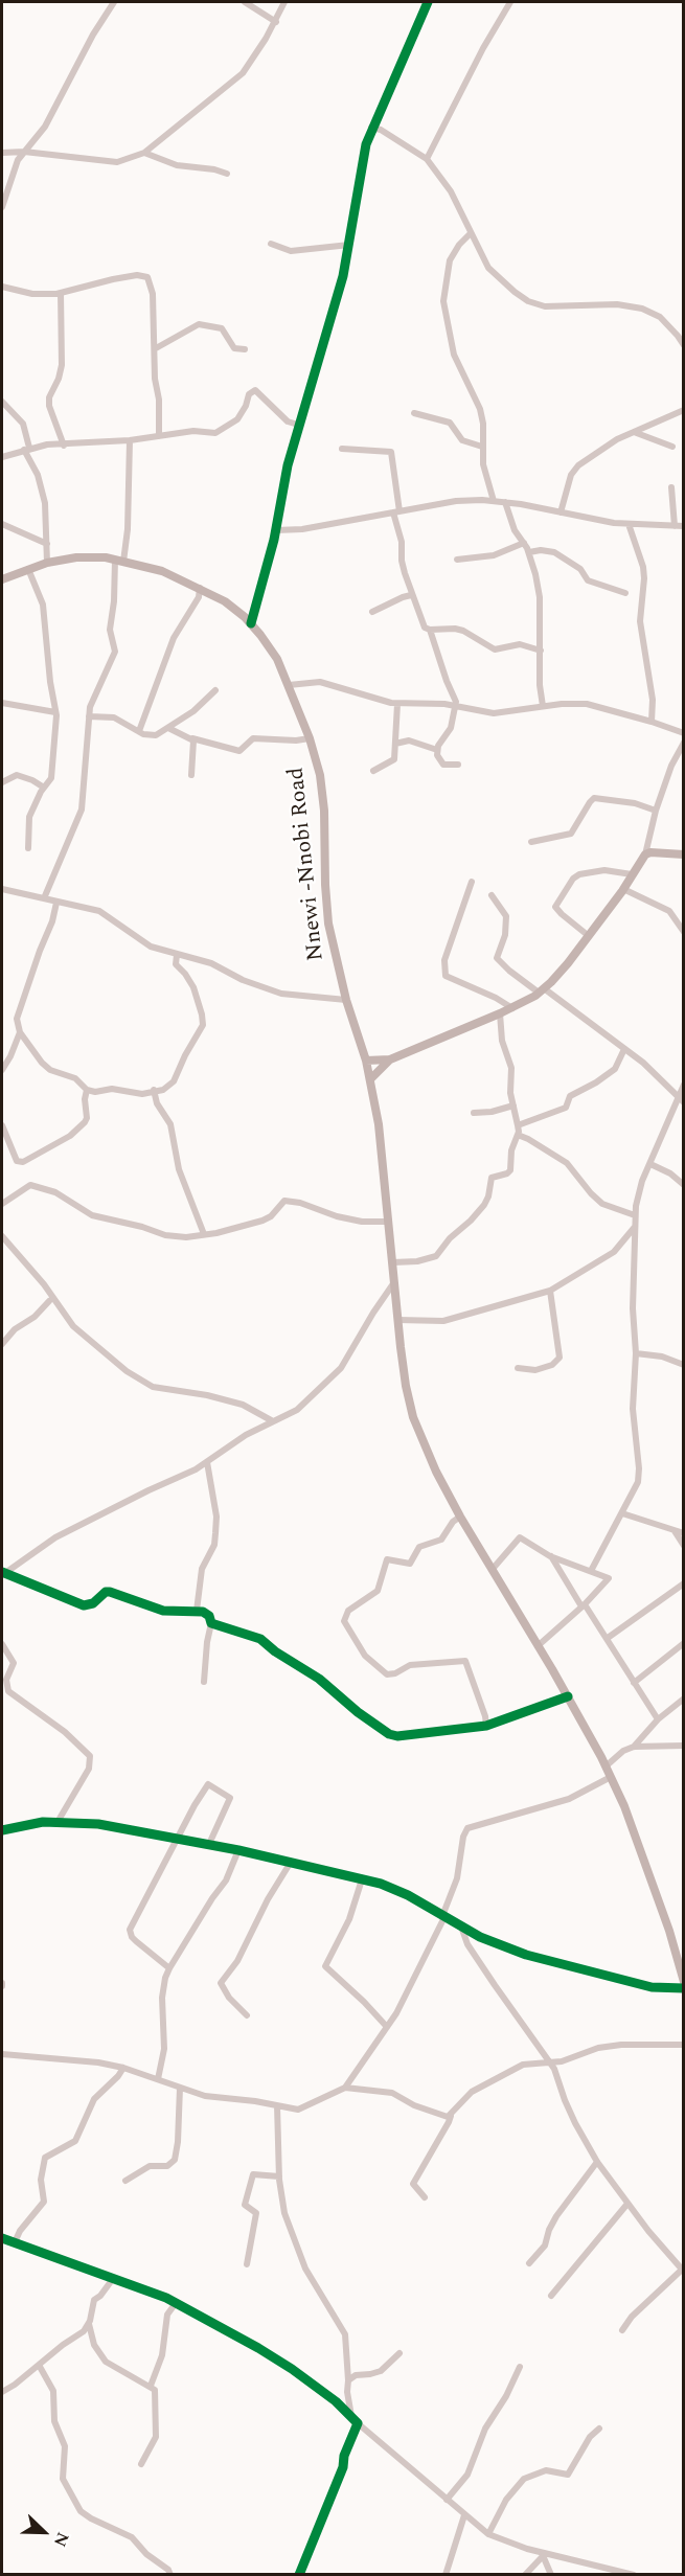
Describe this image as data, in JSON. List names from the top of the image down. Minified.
{"streets":{"main road":["Nnewi -Nnobi Road"]},"north":"bottom right"}
